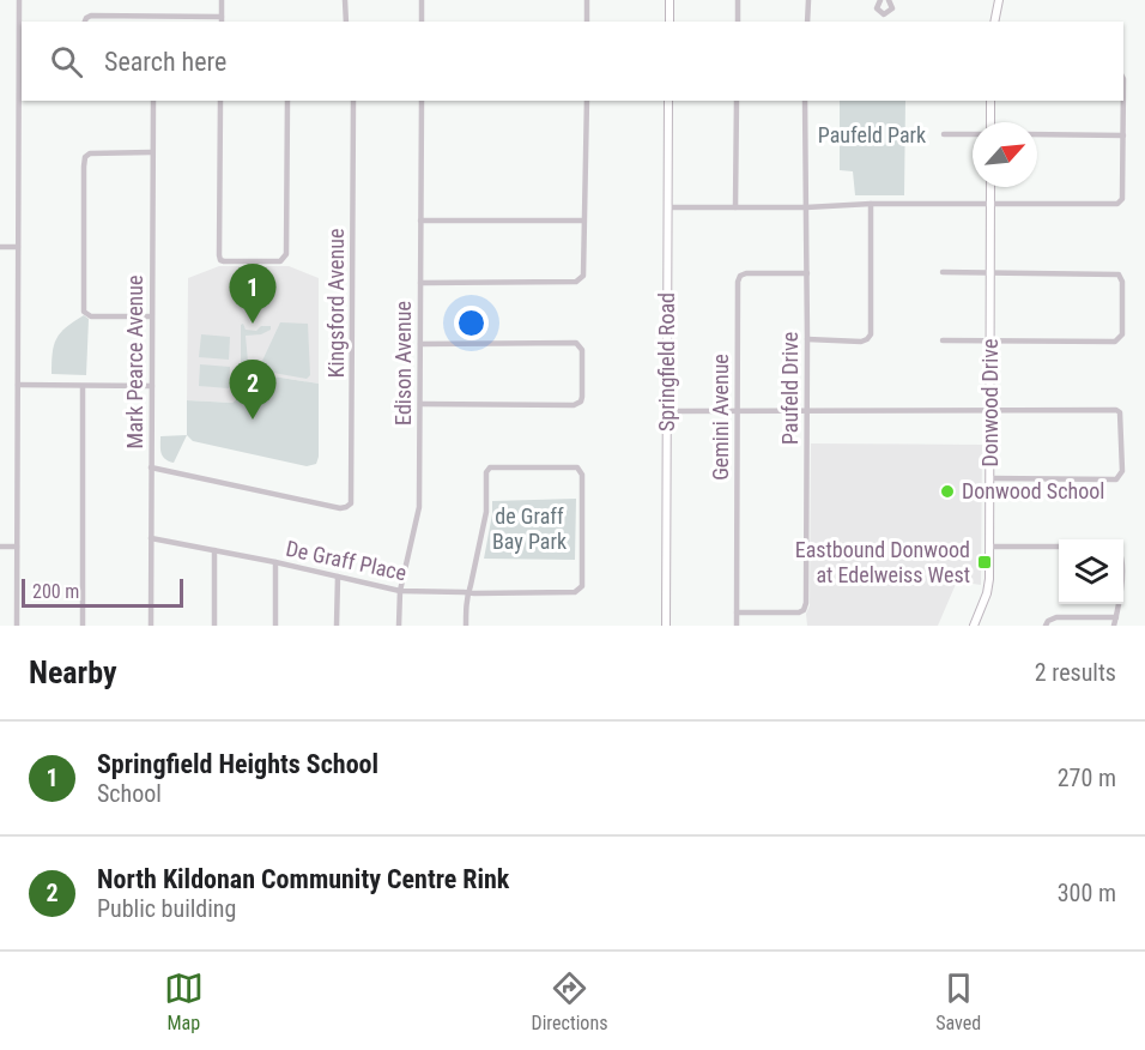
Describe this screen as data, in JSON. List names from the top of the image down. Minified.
{"streets":{"street":["Kingsford Avenue","Mark Pearce Avenue","Springfield Road","Edison Avenue","Paufeld Drive","Donwood Drive","Gemini Avenue","De Graff Place"]},"crossings":[["Kingsford Avenue","Mark Pearce Avenue"],["Mark Pearce Avenue","De Graff Place"],["Edison Avenue","De Graff Place"],["Paufeld Drive","Gemini Avenue"]],"parks":["Paufeld Park","de Graff Bay Park"],"places":{"other":["Donwood School"],"transit":["Eastbound Donwood at Edelweiss West"]},"scale_bar":"200 m","north":"top right","page":{"search":"Search here","pins":["1","2"],"scale":"200 m","heading":["Nearby","2 results"],"list":[{"mark":"1","name":"Springfield Heights School","note":"School","value":"270 m"},{"mark":"2","name":"North Kildonan Community Centre Rink","note":"Public building","value":"300 m"}],"nav":["Map","Directions","Saved"]}}
